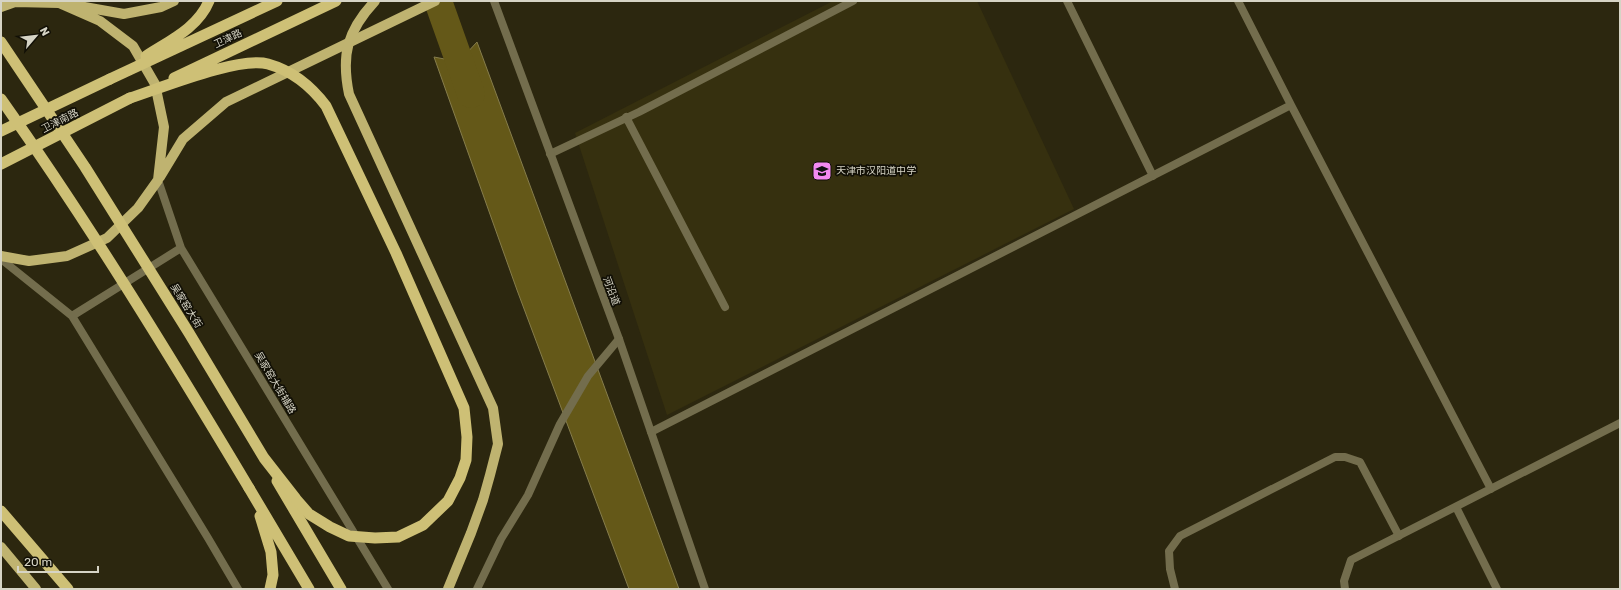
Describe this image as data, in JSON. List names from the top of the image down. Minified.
{"streets":{"highway":["卫津路","卫津南路","吴家窑大街"],"street":["河沿道","吴家窑大街辅路"]},"crossings":[["卫津路","卫津南路"]],"places":{"school or university":["天津市汉阳道中学"]},"scale_bar":"20 m","north":"top right"}
